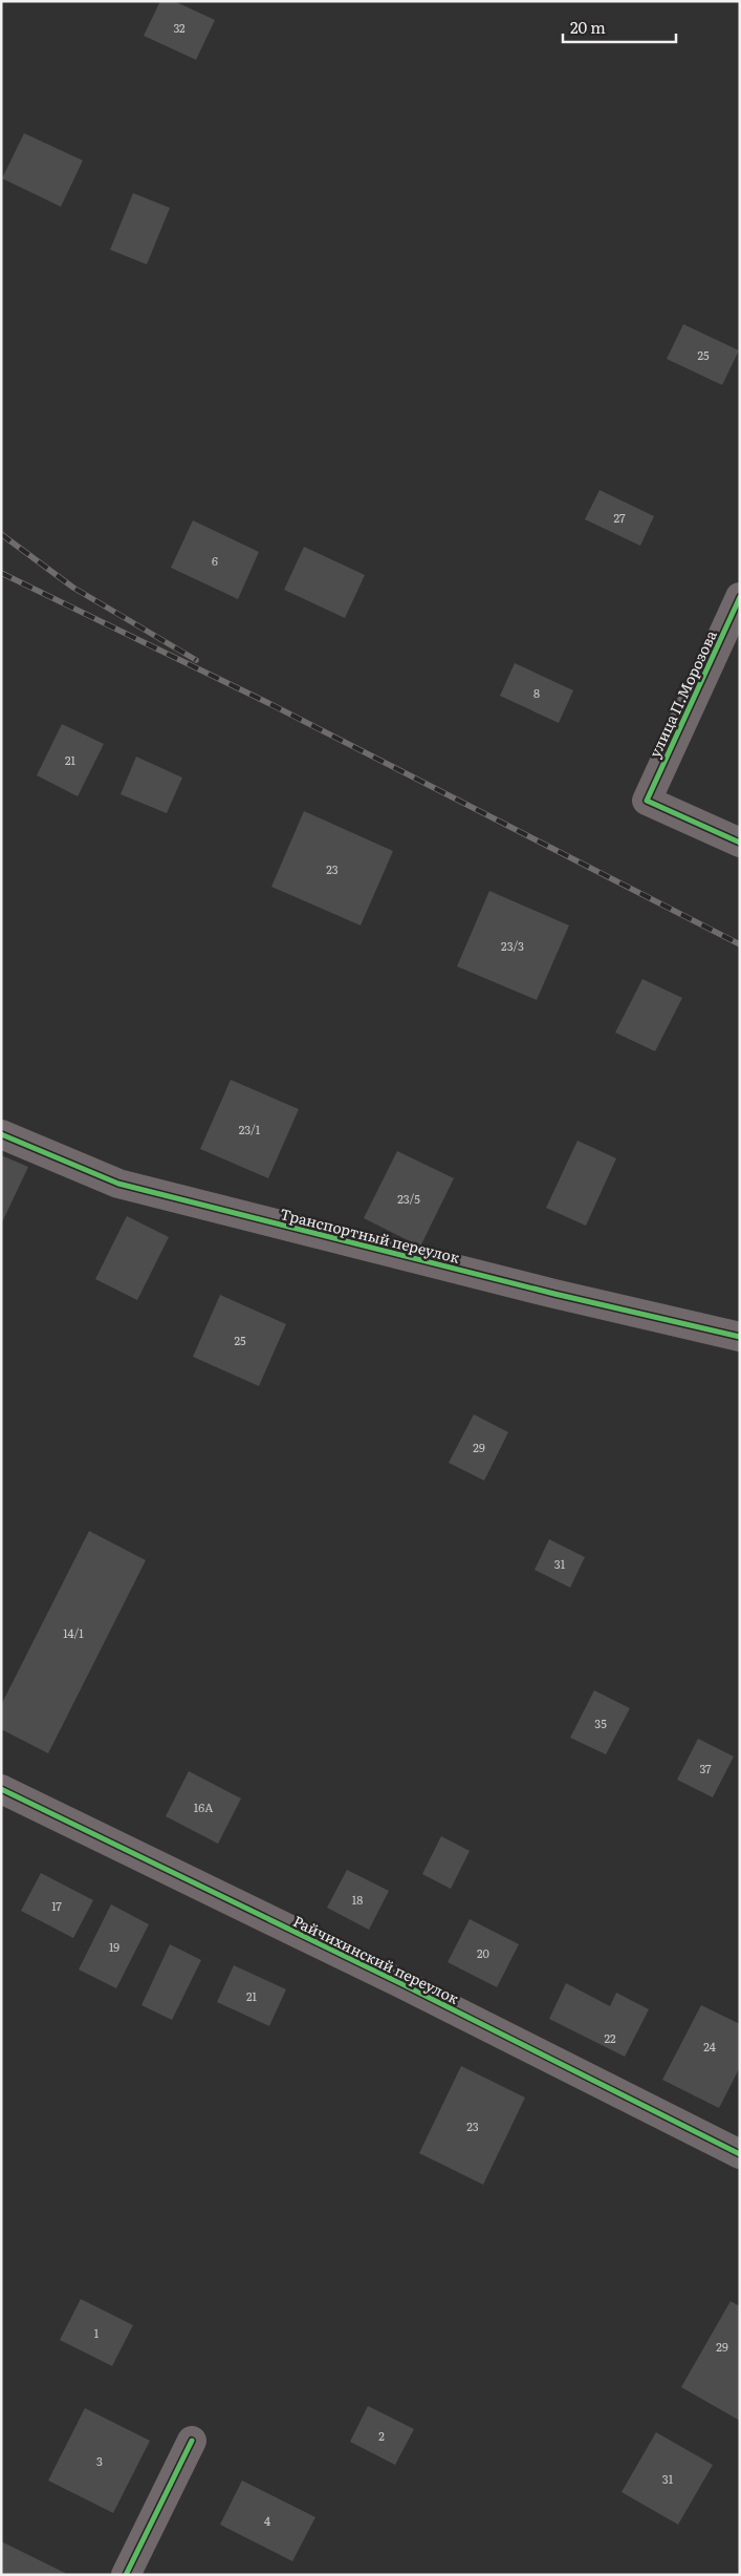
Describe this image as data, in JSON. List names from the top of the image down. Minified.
{"streets":{"street":["улица П.Морозова","Транспортный переулок","Райчихинский переулок"]},"house_numbers":["32","25","27","6","8","21","23","23/3","23/1","23/5","25","29","31","14/1","35","37","16А","18","17","19","20","21","22","24","23","1","29","2","3","31","4"],"scale_bar":"20 m"}
